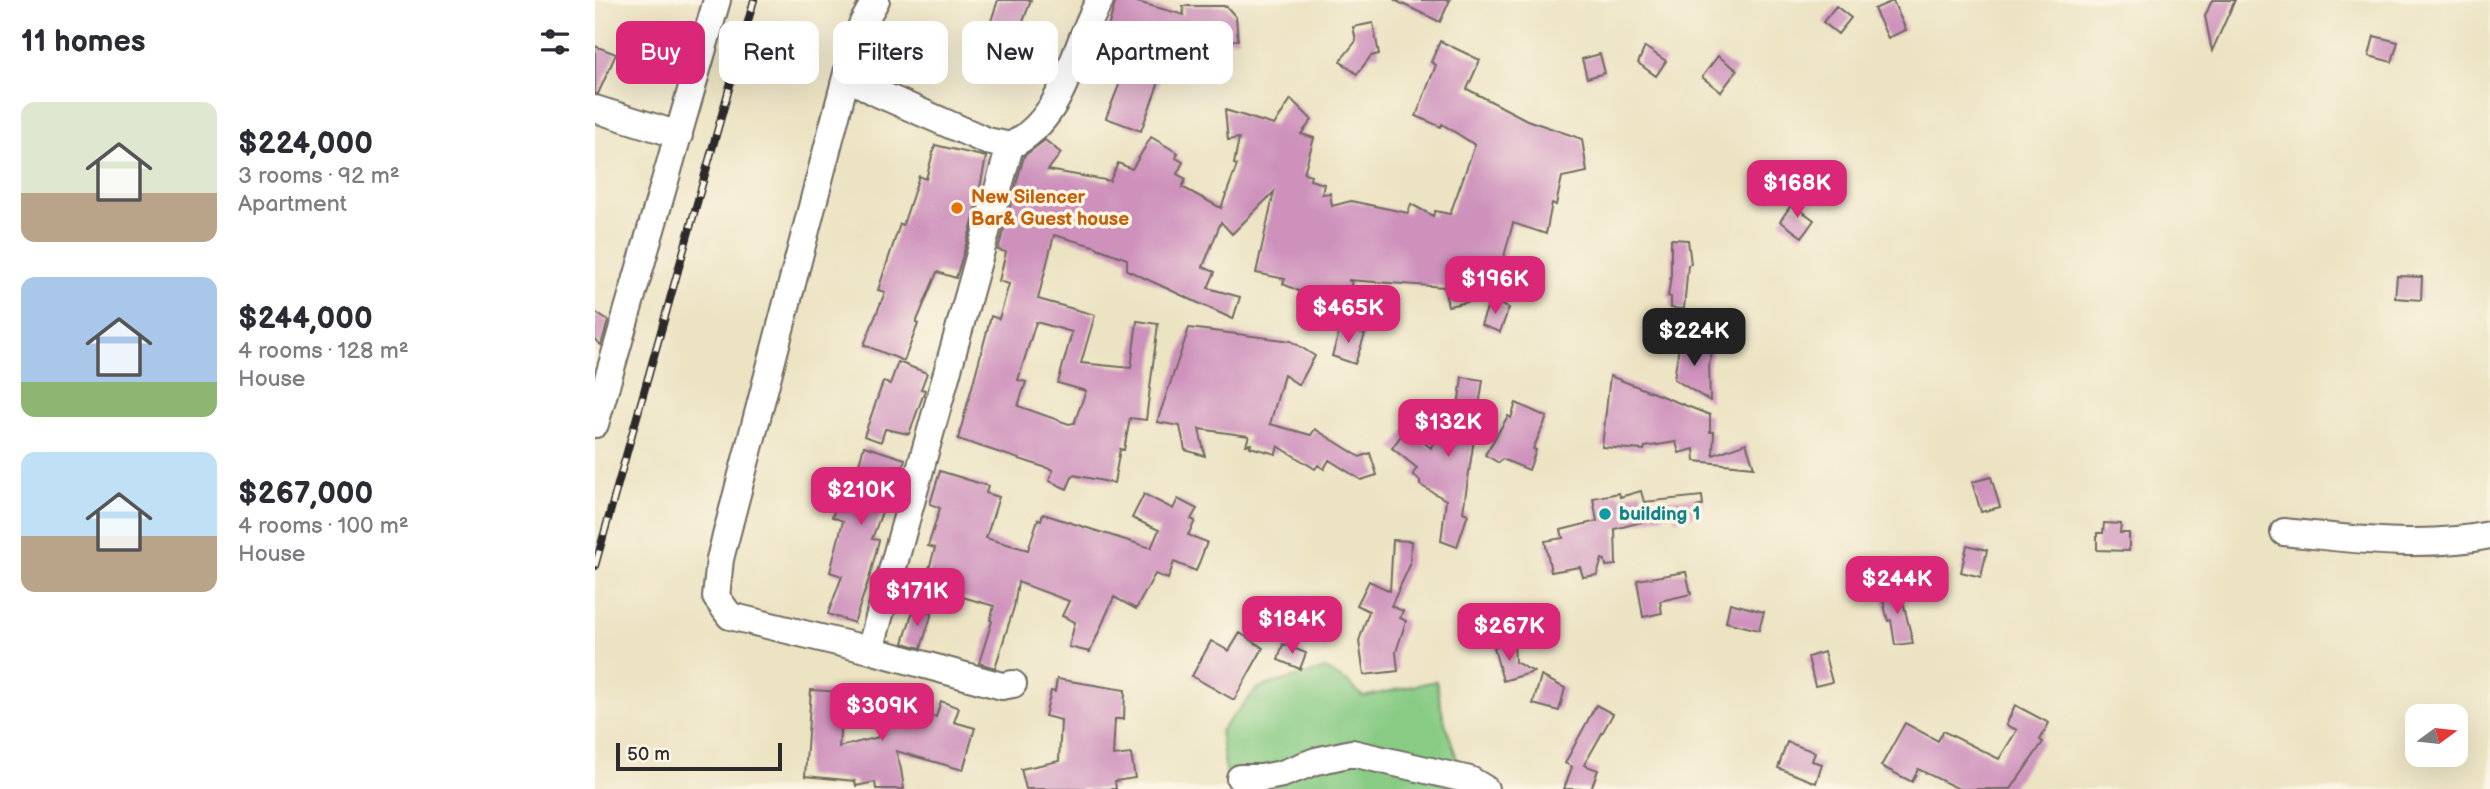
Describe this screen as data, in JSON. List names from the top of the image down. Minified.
{"places":["New Silencer Bar& Guest house","building 1"],"scale_bar":"50 m","north":"right","page":{"heading":"11 homes","chip":["Buy","Rent","Filters","New","Apartment"],"list":[{"name":"$224,000","note":"3 rooms · 92 m² · Apartment"},{"name":"$244,000","note":"4 rooms · 128 m² · House"},{"name":"$267,000","note":"4 rooms · 100 m² · House"}],"price":["$168K","$196K","$465K","$224K","$132K","$210K","$244K","$171K","$184K","$267K","$309K"],"scale":"50 m"}}
